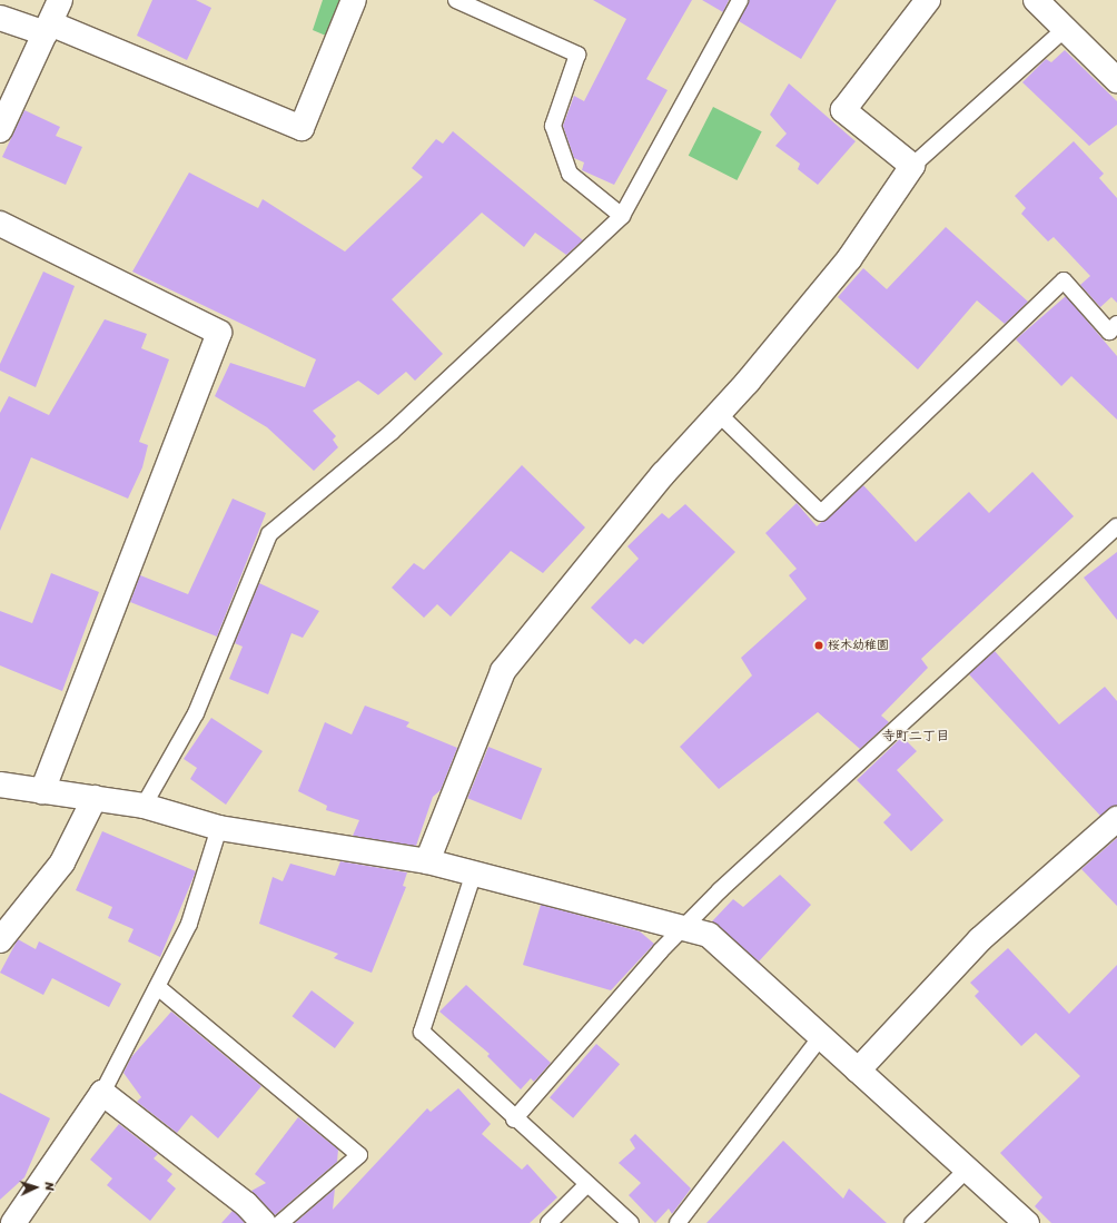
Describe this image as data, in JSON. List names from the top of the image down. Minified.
{"districts":["寺町二丁目"],"places":["桜木幼稚園"],"north":"right"}
